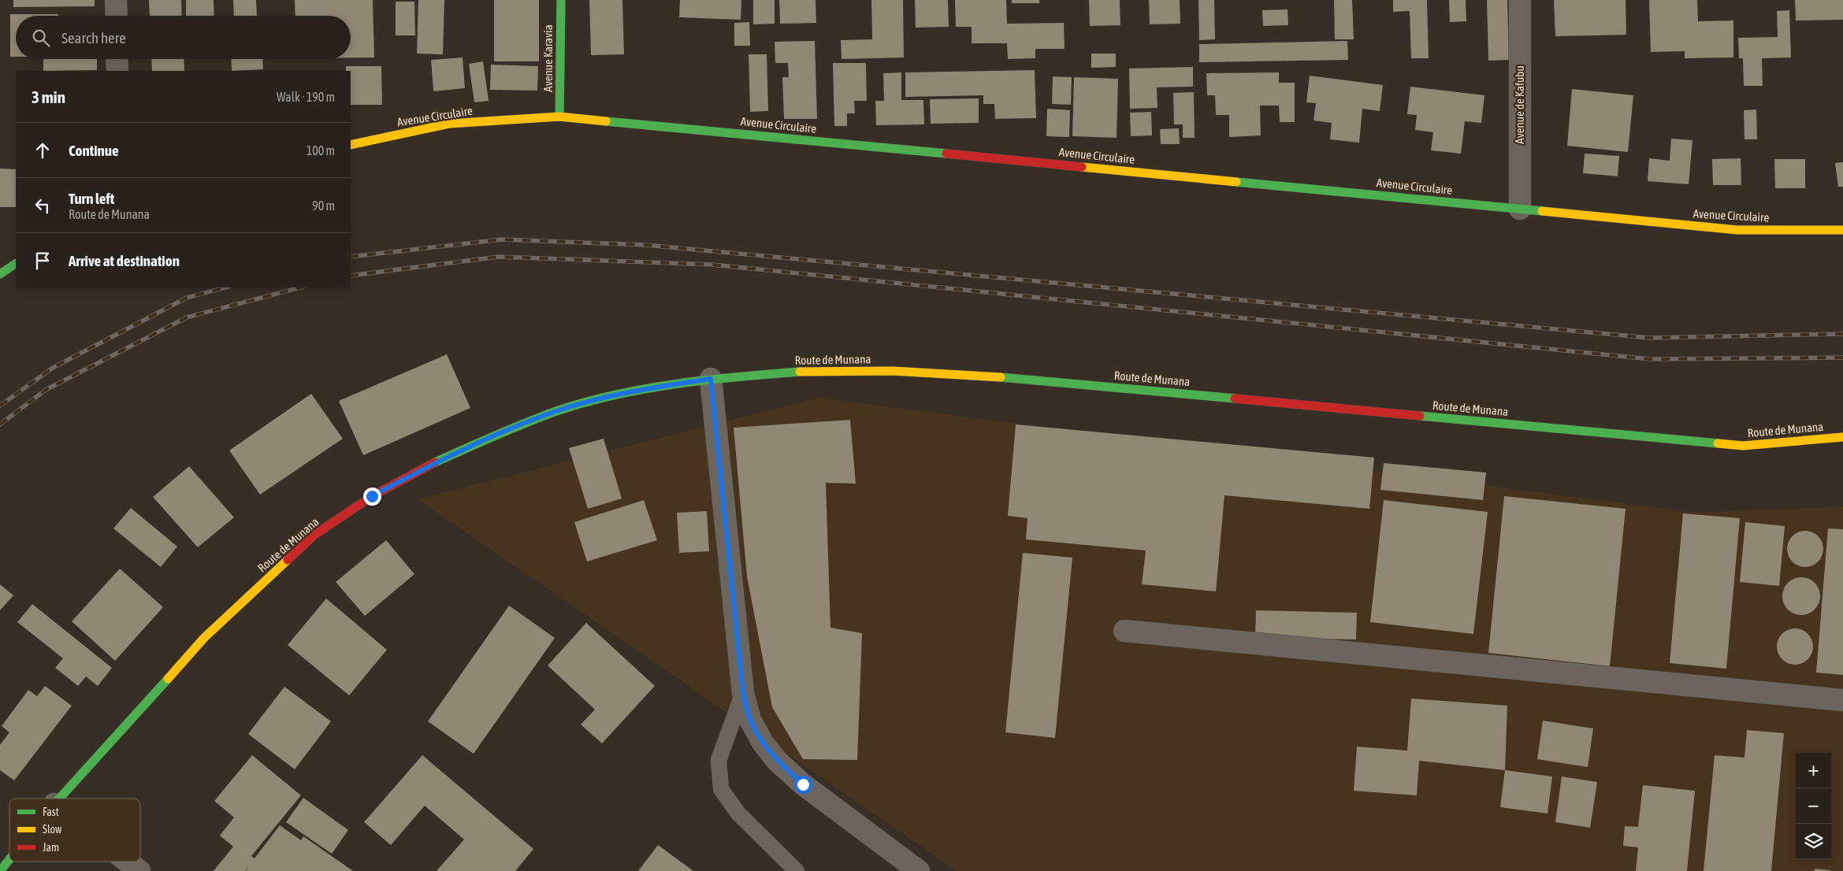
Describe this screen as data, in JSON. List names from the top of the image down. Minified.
{"streets":{"main road":["Avenue Karavia","Avenue Circulaire","Route de Munana"],"street":["Avenue de Kafubu"]},"crossings":[["Avenue Karavia","Avenue Circulaire"],["Avenue de Kafubu","Avenue Circulaire"]],"legend":["Fast","Slow","Jam"],"page":{"search":"Search here","heading":["3 min","Walk · 190 m"],"list":[["Continue","100 m"],["Turn left","Route de Munana","90 m"],"Arrive at destination"],"map_buttons":["+","−"]}}
